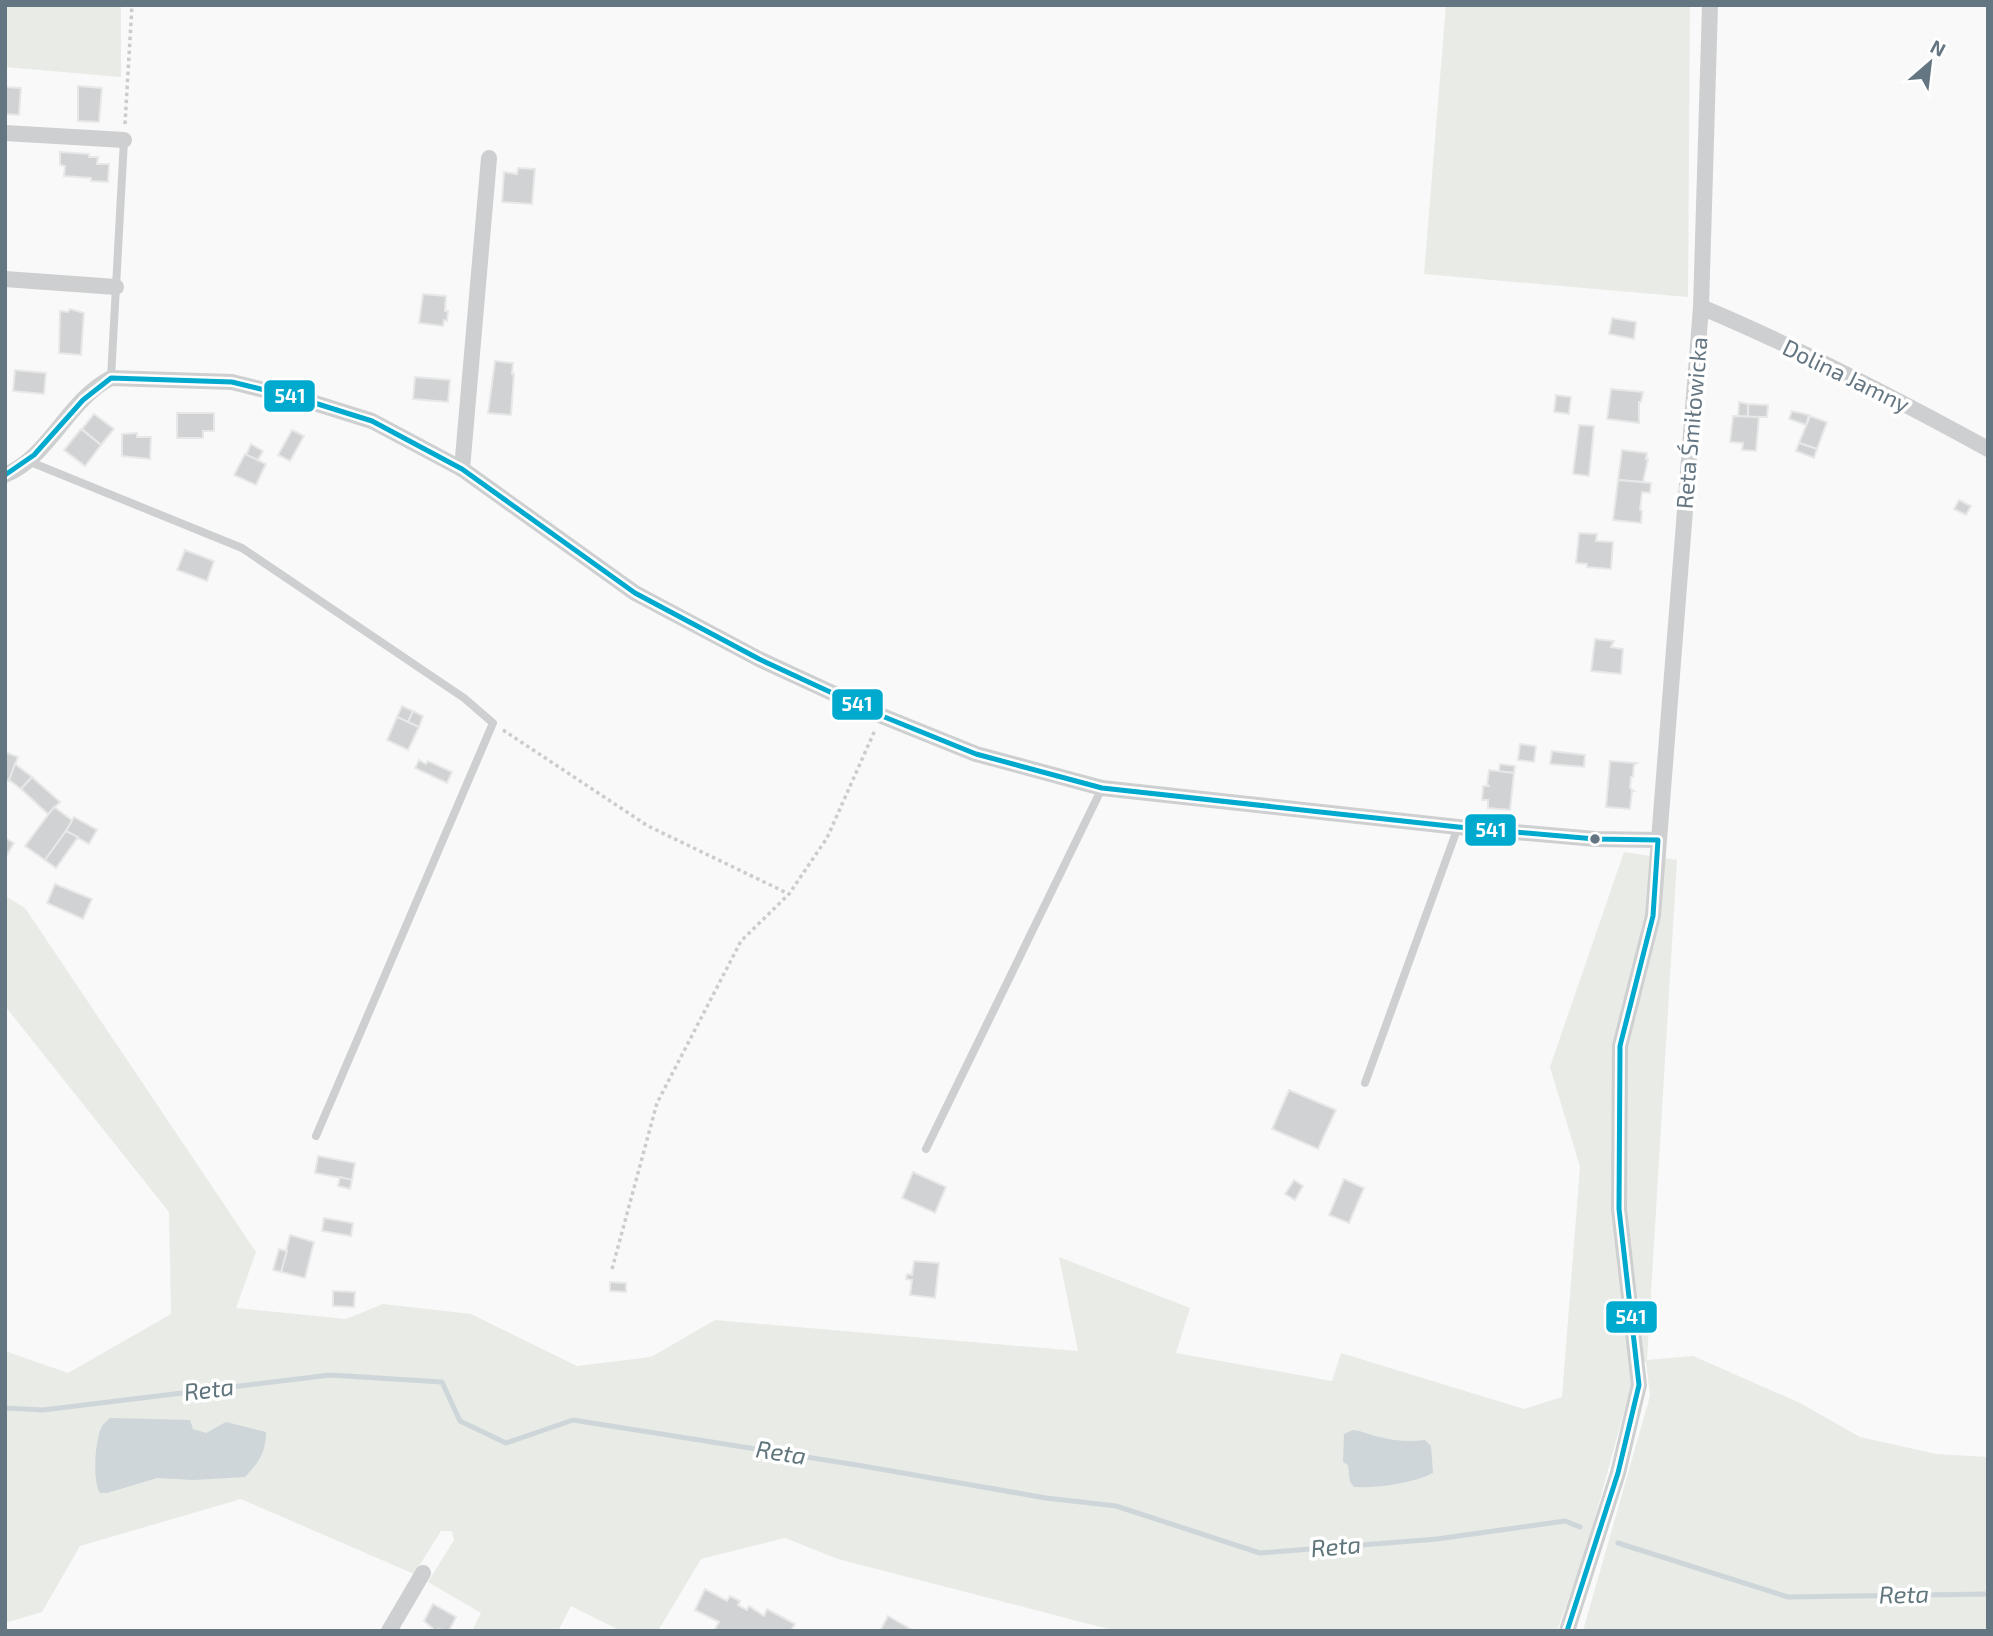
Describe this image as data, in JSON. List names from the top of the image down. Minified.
{"streets":{"street":["Dolina Jamny","Reta Śmiłowicka"]},"crossings":[["Dolina Jamny","Reta Śmiłowicka"]],"water":["Reta"],"lines":["transit line 541"],"north":"top right"}
